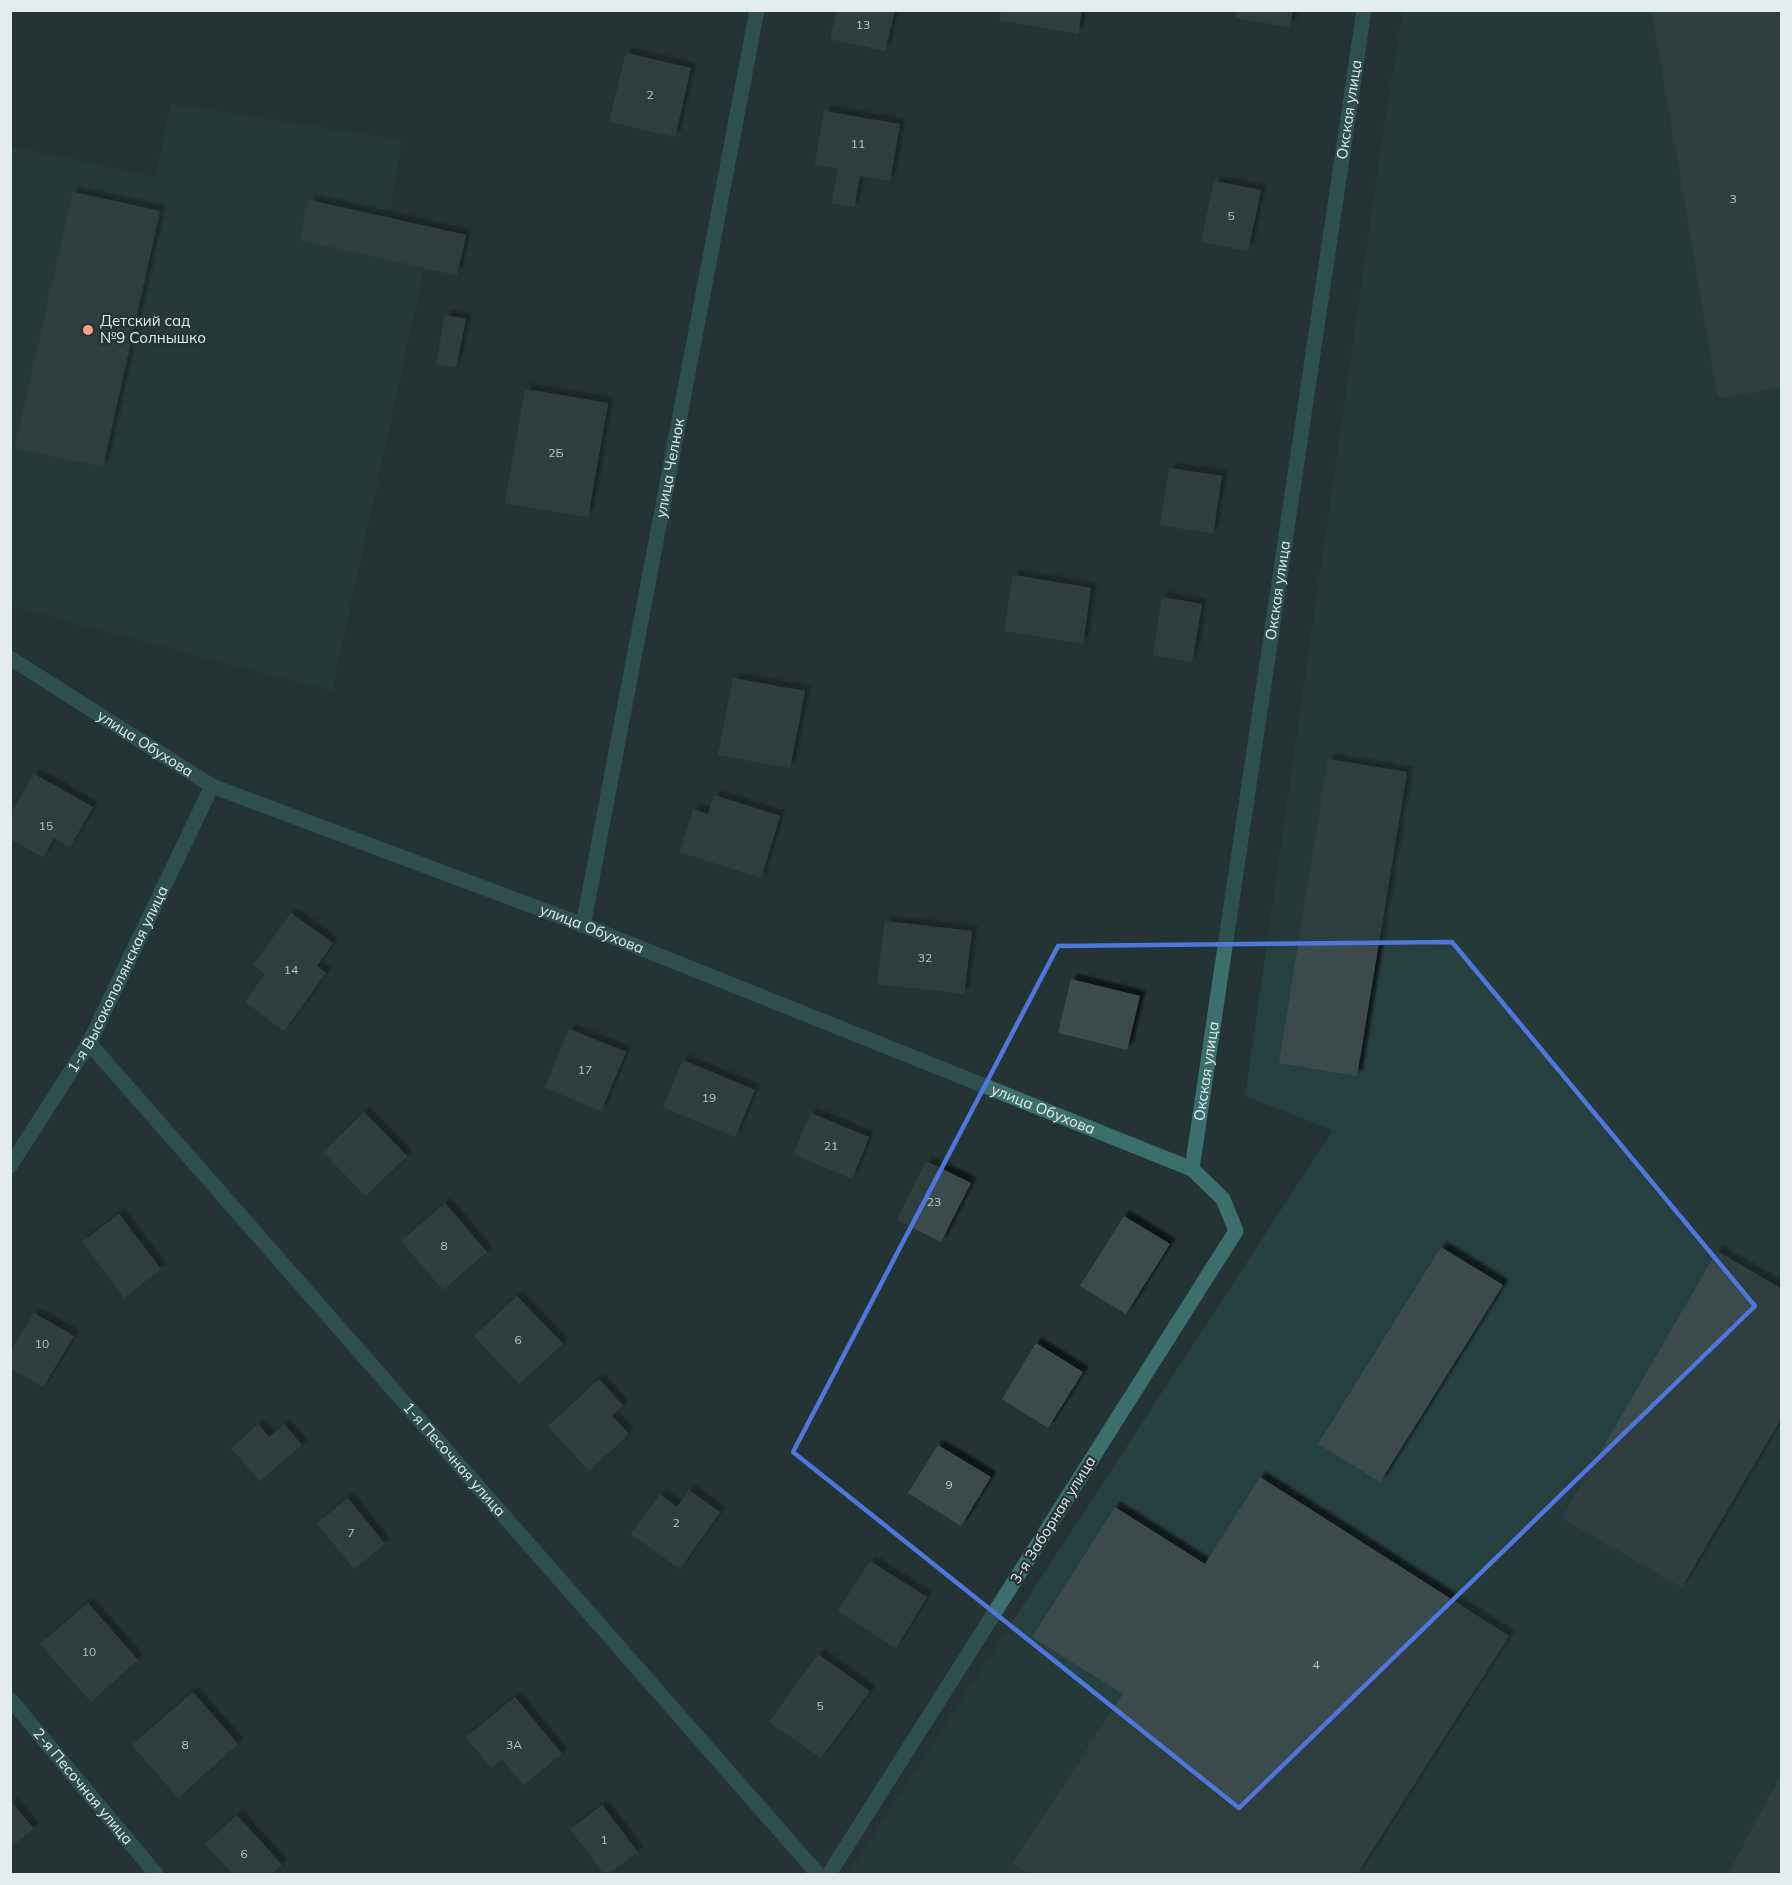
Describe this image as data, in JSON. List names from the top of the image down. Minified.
{"streets":{"street":["Окская улица","улица Челнок","улица Обухова","1-я Высокополянская улица","1-я Песочная улица","3-я Заборная улица","2-я Песочная улица"]},"crossings":[["Окская улица","улица Обухова"],["Окская улица","3-я Заборная улица"],["улица Челнок","улица Обухова"],["улица Обухова","1-я Высокополянская улица"],["улица Обухова","3-я Заборная улица"],["1-я Высокополянская улица","1-я Песочная улица"]],"places":["Детский сад №9 Солнышко"],"house_numbers":["13","2","11","3","5","2Б","15","32","14","17","19","21","23","8","6","10","9","2","7","10","4","5","8","3А","1","6"]}
